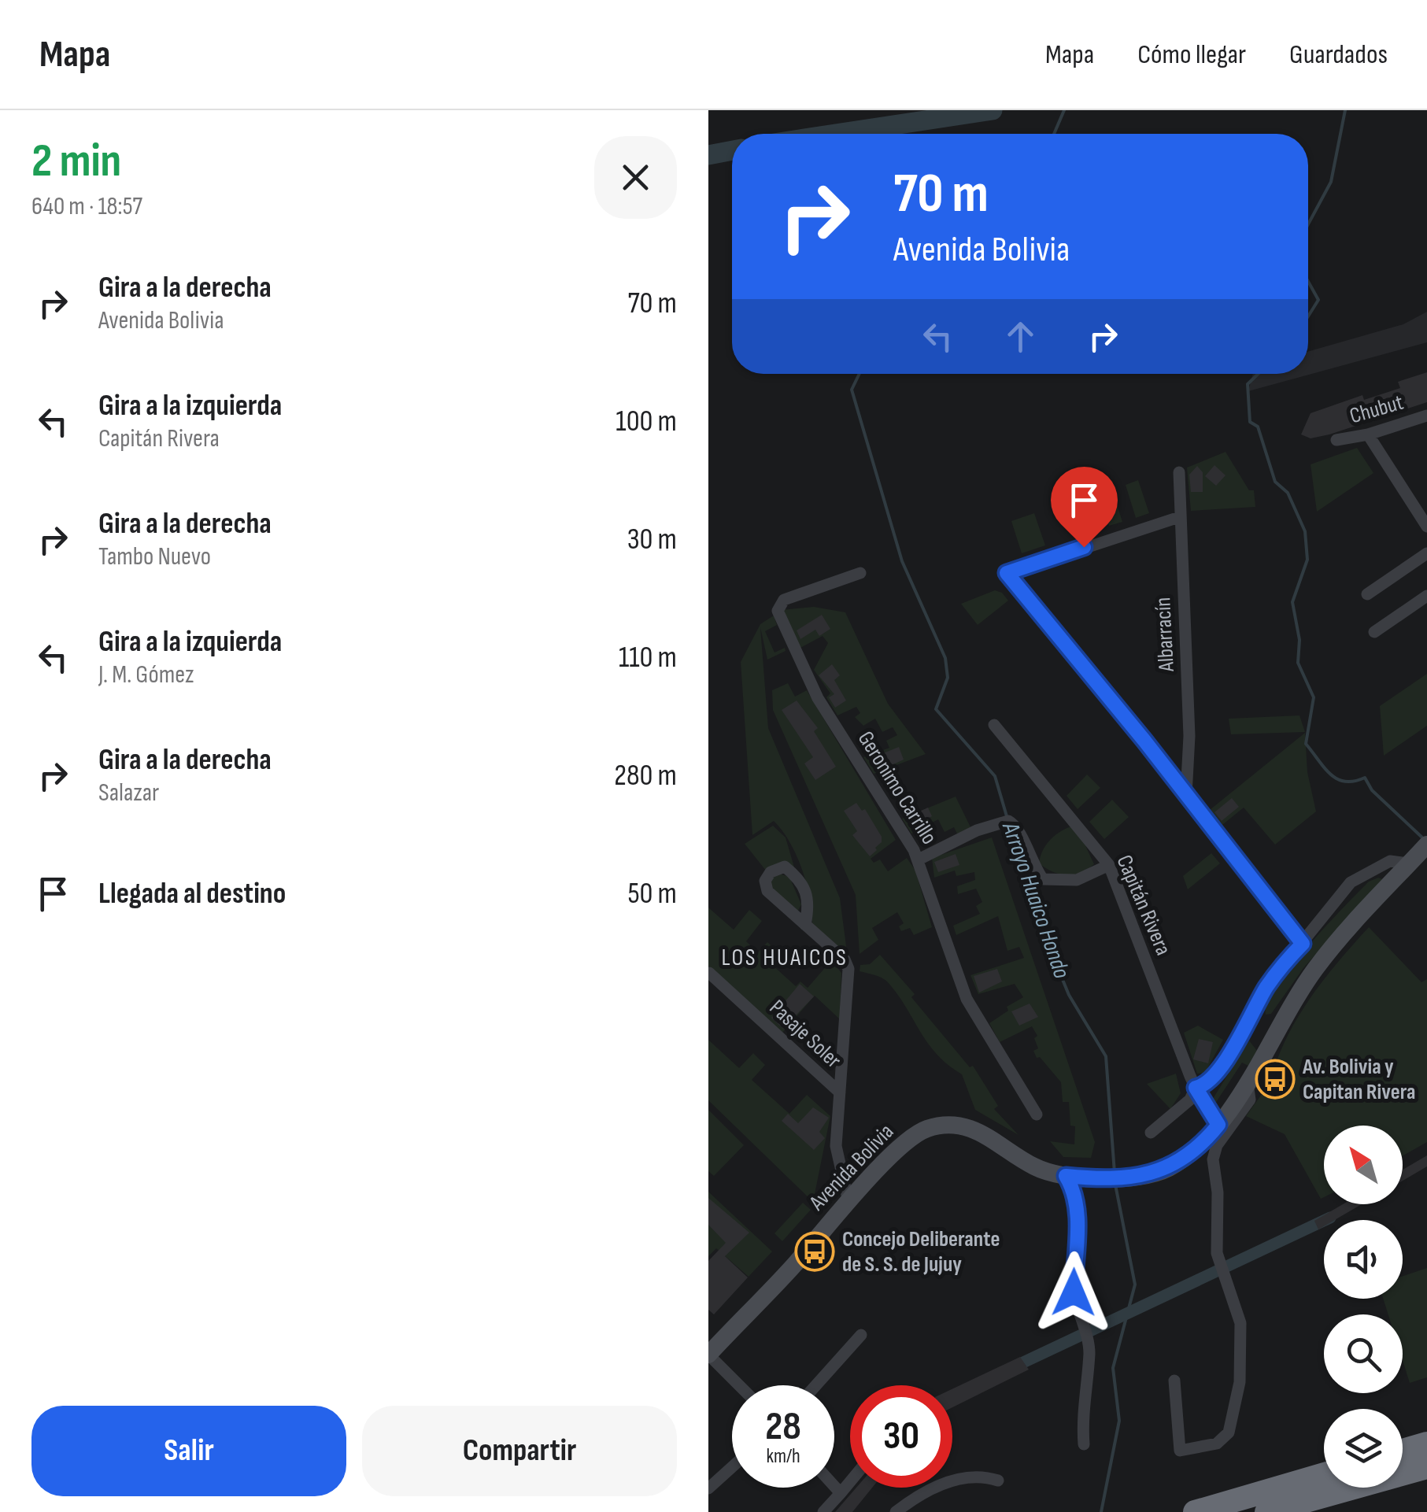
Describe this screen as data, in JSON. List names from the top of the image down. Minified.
{"streets":{"street":["Chubut","Albarracín","Geronimo Carrillo","Capitán Rivera","Pasaje Soler","Avenida Bolivia"]},"crossings":[["Capitán Rivera","Avenida Bolivia"]],"districts":["LOS HUAICOS"],"water":["Arroyo Huaico Hondo"],"places":{"bus stop":["Av. Bolivia y Capitan Rivera","Concejo Deliberante de S. S. de Jujuy"]},"north":"top left","page":{"header":"Mapa","nav":["Mapa","Cómo llegar","Guardados"],"heading":["2 min","640 m · 18:57"],"turn":["70 m","Avenida Bolivia"],"list":[{"name":"Gira a la derecha","note":"Avenida Bolivia","value":"70 m"},{"name":"Gira a la izquierda","note":"Capitán Rivera","value":"100 m"},{"name":"Gira a la derecha","note":"Tambo Nuevo","value":"30 m"},{"name":"Gira a la izquierda","note":"J. M. Gómez","value":"110 m"},{"name":"Gira a la derecha","note":"Salazar","value":"280 m"},{"name":"Llegada al destino","value":"50 m"}],"speed":"28 km/h","limit":"30","buttons":["Salir","Compartir"]}}
